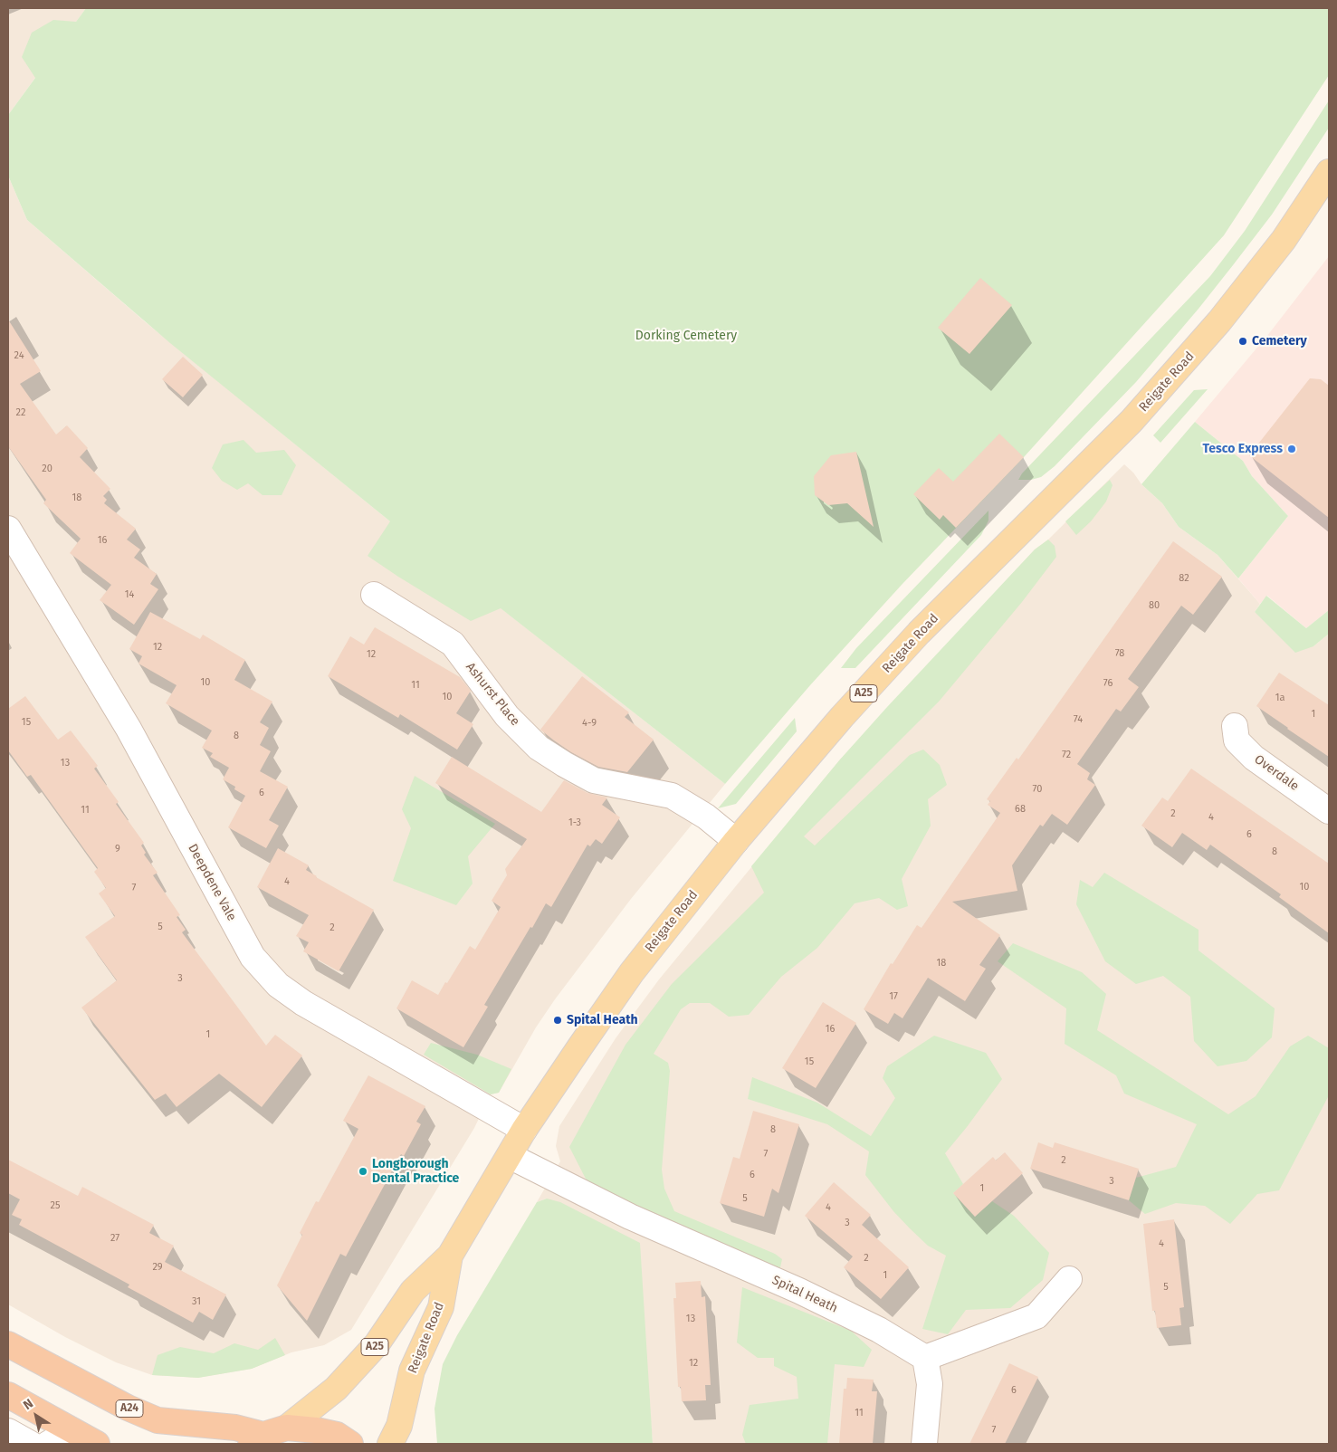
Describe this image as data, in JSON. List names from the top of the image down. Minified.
{"streets":{"highway":["A24"],"main road":["Reigate Road","A25"],"street":["Ashurst Place","Overdale","Deepdene Vale","Spital Heath"]},"crossings":[["Reigate Road","Ashurst Place"],["Reigate Road","Deepdene Vale"],["Reigate Road","Spital Heath"]],"parks":["Dorking Cemetery"],"places":["Cemetery","Tesco Express","Spital Heath","Longborough Dental Practice"],"house_numbers":["24","22","20","18","16","82","14","80","12","78","12","10","76","11","10","1a","1","74","15","4-9","8","72","13","70","6","68","11","2","4","1-3","6","9","8","4","10","7","5","2","18","3","17","16","1","15","8","7","2","6","3","1","5","25","4","3","27","4","2","29","1","5","31","13","12","6","11","7"],"north":"top left"}
